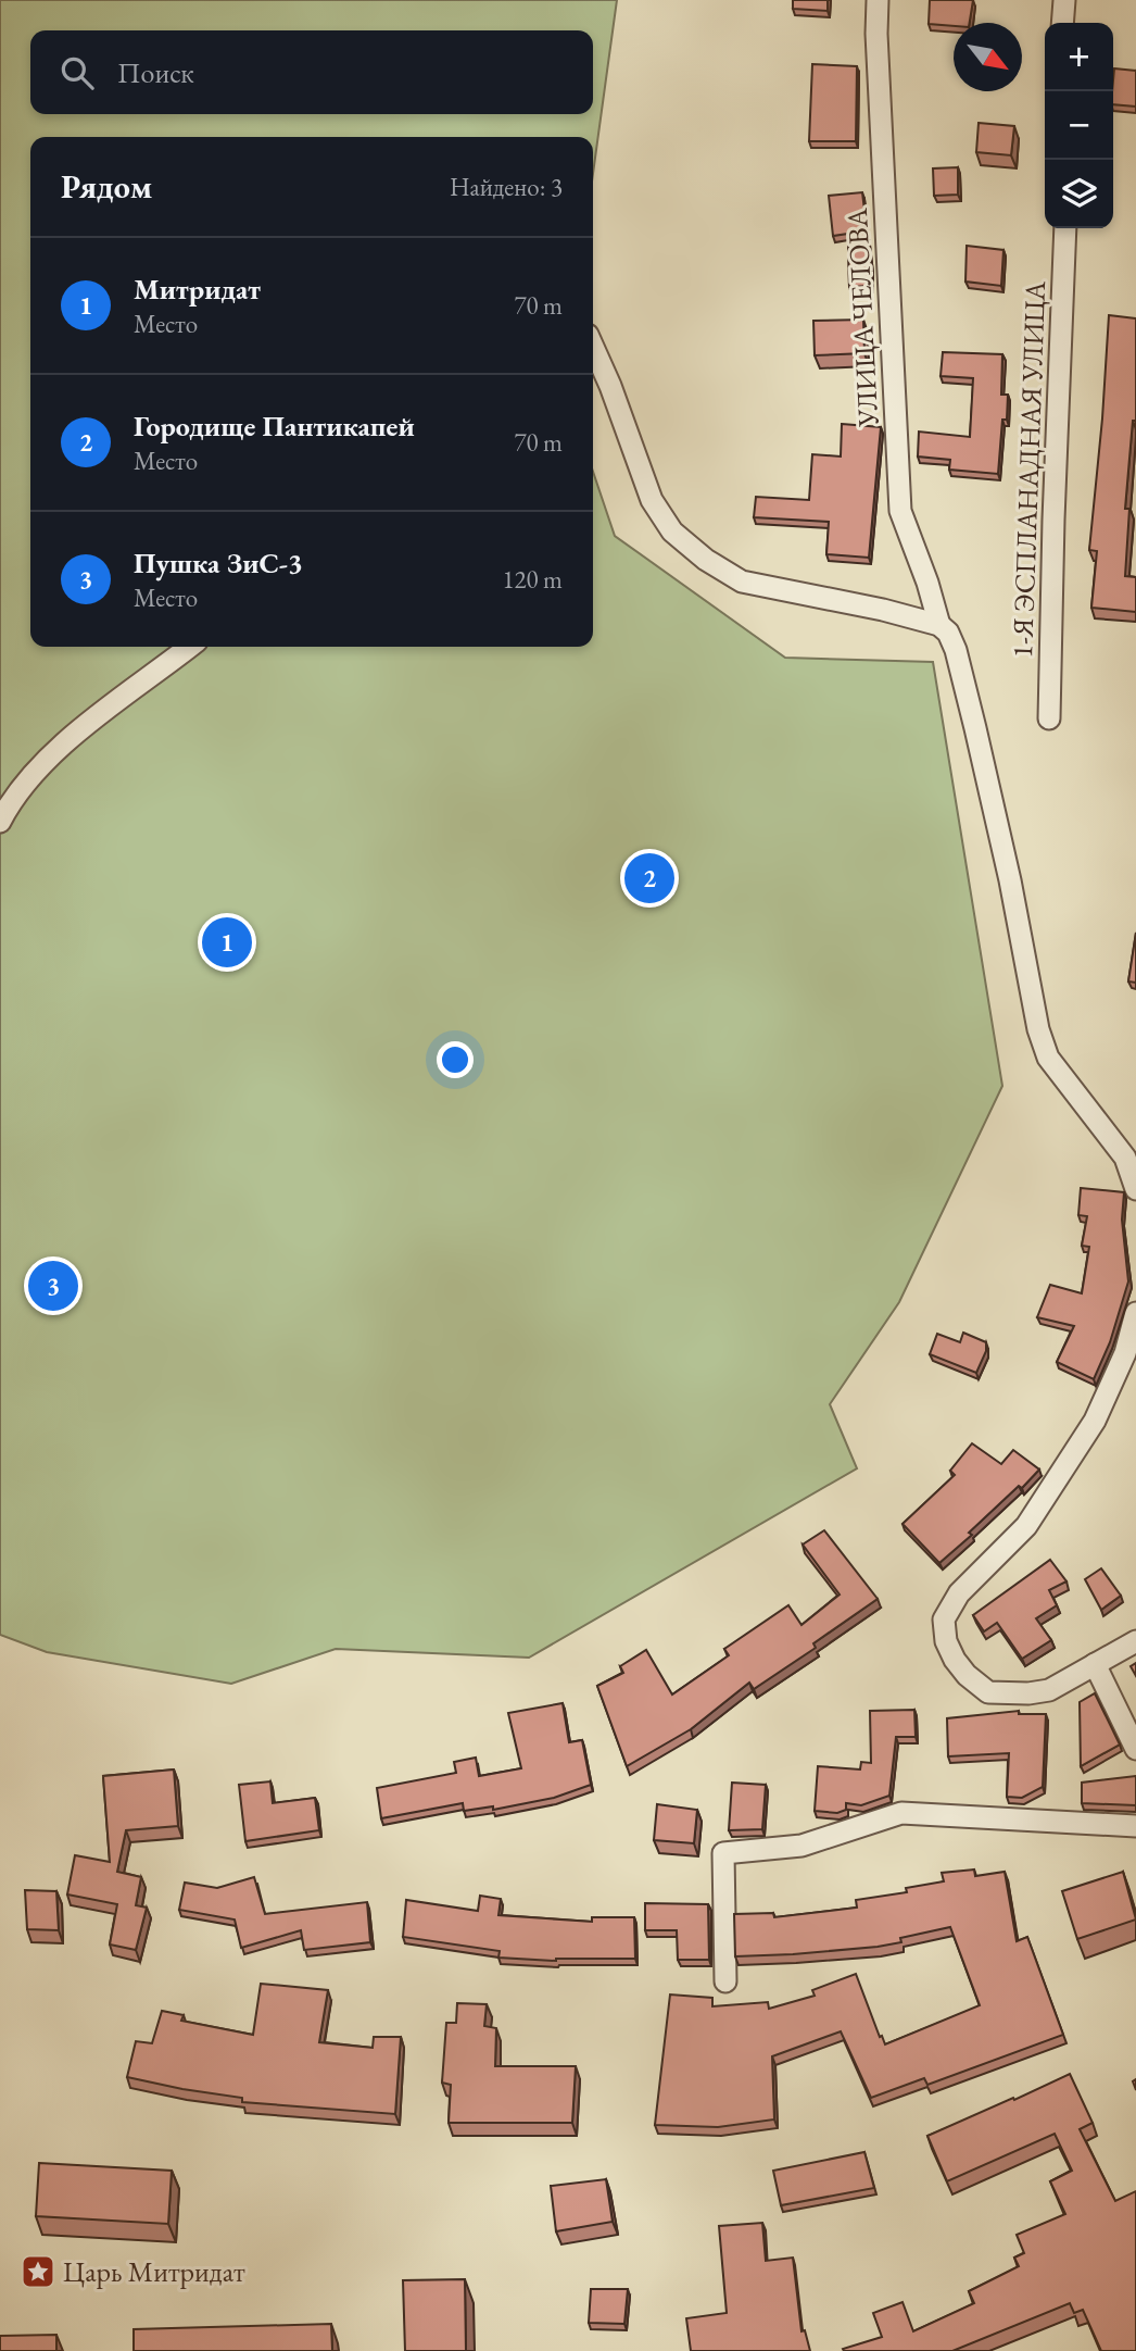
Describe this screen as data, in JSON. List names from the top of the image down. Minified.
{"streets":{"street":["УЛИЦА ЧЕЛОВА","1-Я ЭСПЛАНАДНАЯ УЛИЦА"]},"places":{"place":["Царь Митридат"]},"north":"bottom right","page":{"map_buttons":["+","−"],"search":"Поиск","heading":["Рядом","Найдено: 3"],"list":[{"mark":"1","name":"Митридат","note":"Место","value":"70 m"},{"mark":"2","name":"Городище Пантикапей","note":"Место","value":"70 m"},{"mark":"3","name":"Пушка ЗиС-3","note":"Место","value":"120 m"}],"pins":["2","1","3"]}}
